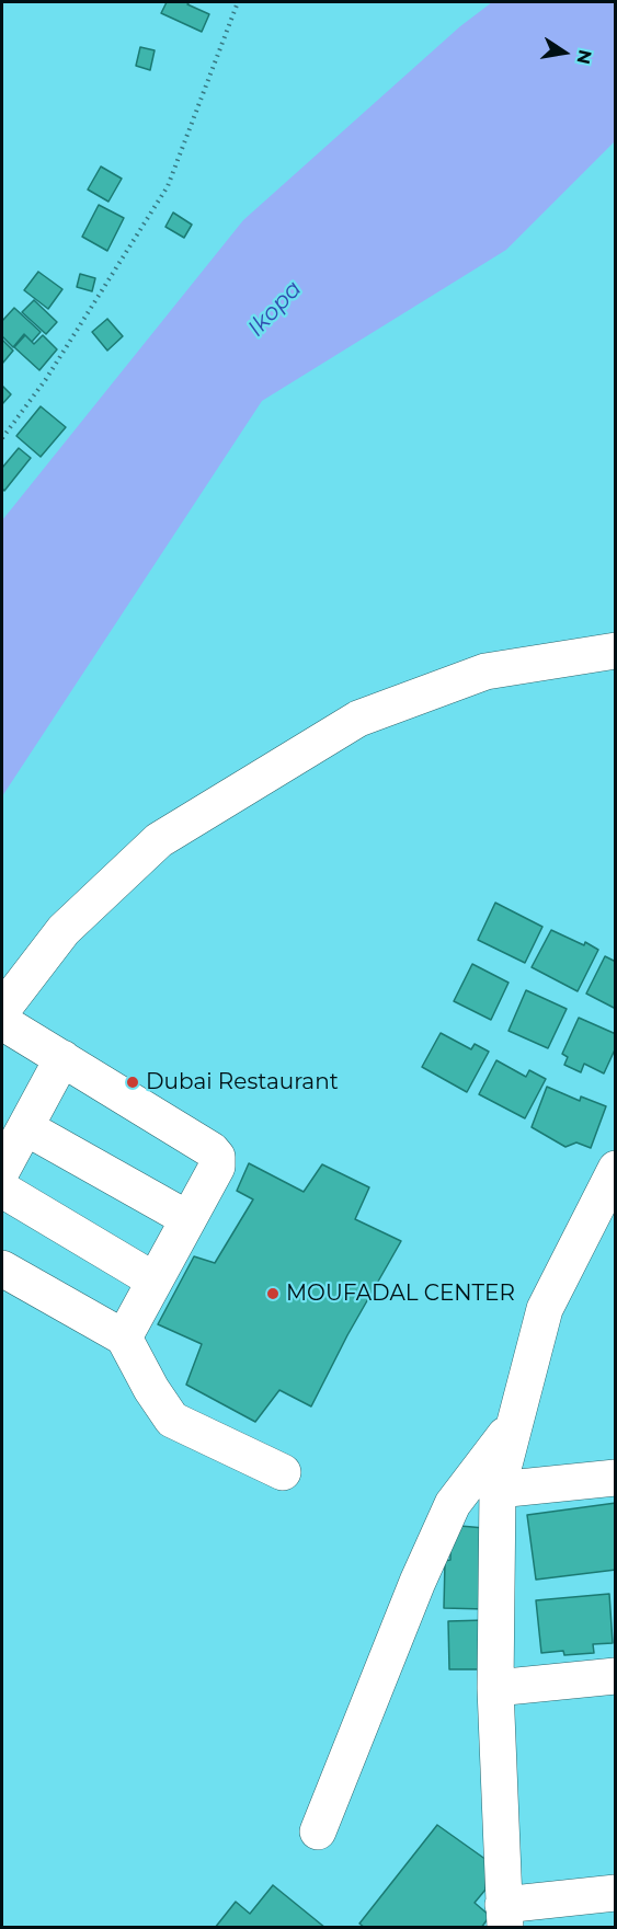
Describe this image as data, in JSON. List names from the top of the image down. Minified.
{"water":["Ikopa"],"places":["Dubai Restaurant","MOUFADAL CENTER"],"north":"right"}
